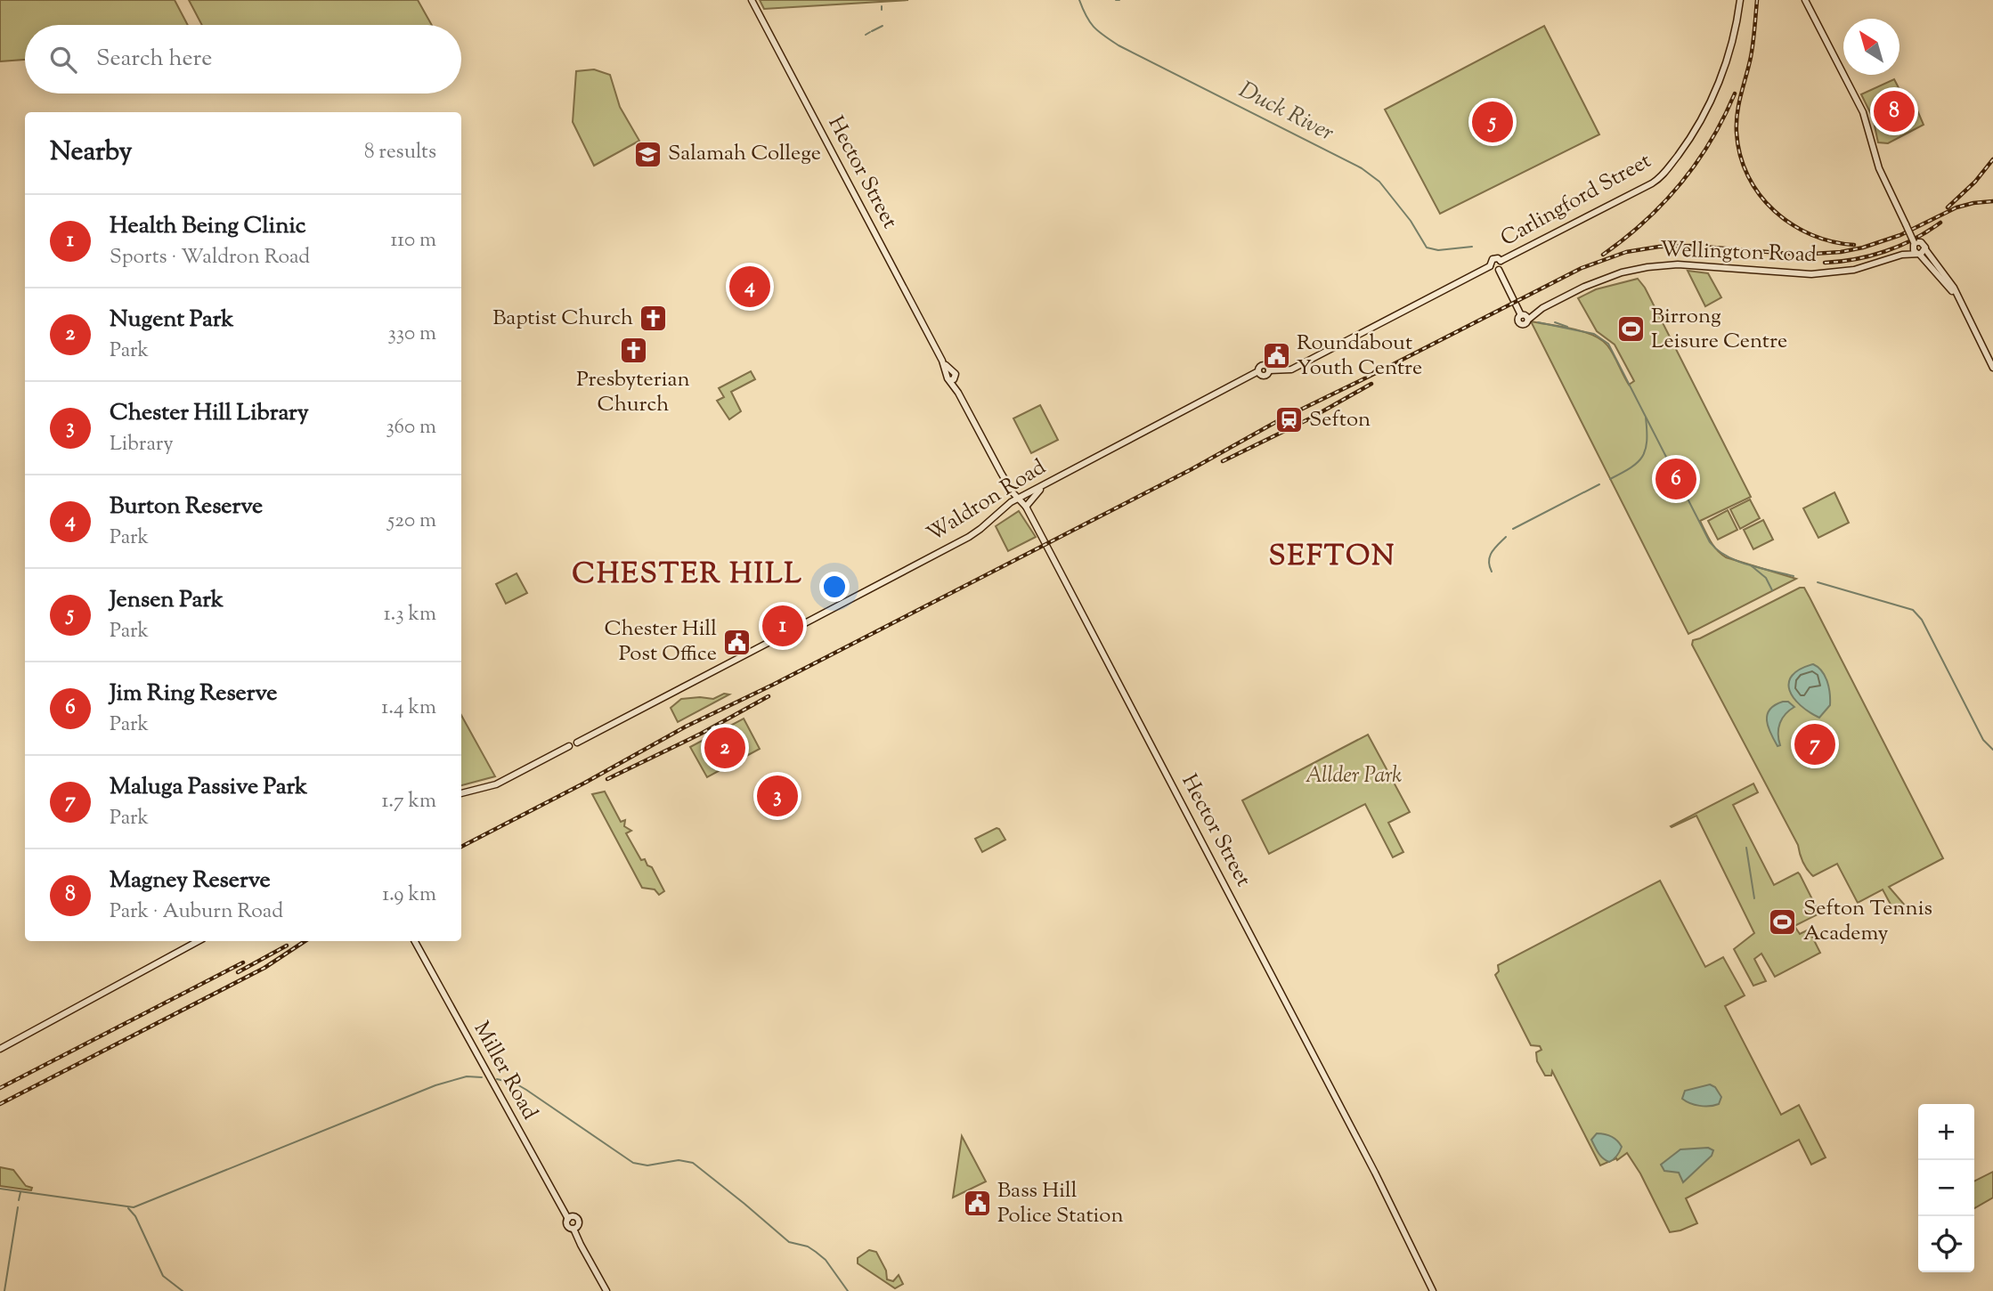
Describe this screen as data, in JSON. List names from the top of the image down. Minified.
{"streets":{"main road":["Hector Street","Carlingford Street","Wellington Road","Waldron Road","Miller Road"]},"crossings":[["Hector Street","Waldron Road"],["Carlingford Street","Wellington Road"],["Carlingford Street","Waldron Road"]],"districts":["SEFTON","CHESTER HILL"],"water":["Duck River"],"parks":["Allder Park"],"places":{"school or university":["Salamah College"],"church":["Baptist Church","Presbyterian Church"],"sports":["Birrong Leisure Centre","Sefton Tennis Academy"],"public building":["Roundabout Youth Centre","Chester Hill Post Office","Bass Hill Police Station"],"station":["Sefton"]},"north":"top left","page":{"search":"Search here","pins":["8","5","4","6","1","7","2","3"],"heading":["Nearby","8 results"],"list":[{"mark":"1","name":"Health Being Clinic","note":"Sports · Waldron Road","value":"110 m"},{"mark":"2","name":"Nugent Park","note":"Park","value":"330 m"},{"mark":"3","name":"Chester Hill Library","note":"Library","value":"360 m"},{"mark":"4","name":"Burton Reserve","note":"Park","value":"520 m"},{"mark":"5","name":"Jensen Park","note":"Park","value":"1.3 km"},{"mark":"6","name":"Jim Ring Reserve","note":"Park","value":"1.4 km"},{"mark":"7","name":"Maluga Passive Park","note":"Park","value":"1.7 km"},{"mark":"8","name":"Magney Reserve","note":"Park · Auburn Road","value":"1.9 km"}],"map_buttons":["+","−"]}}
